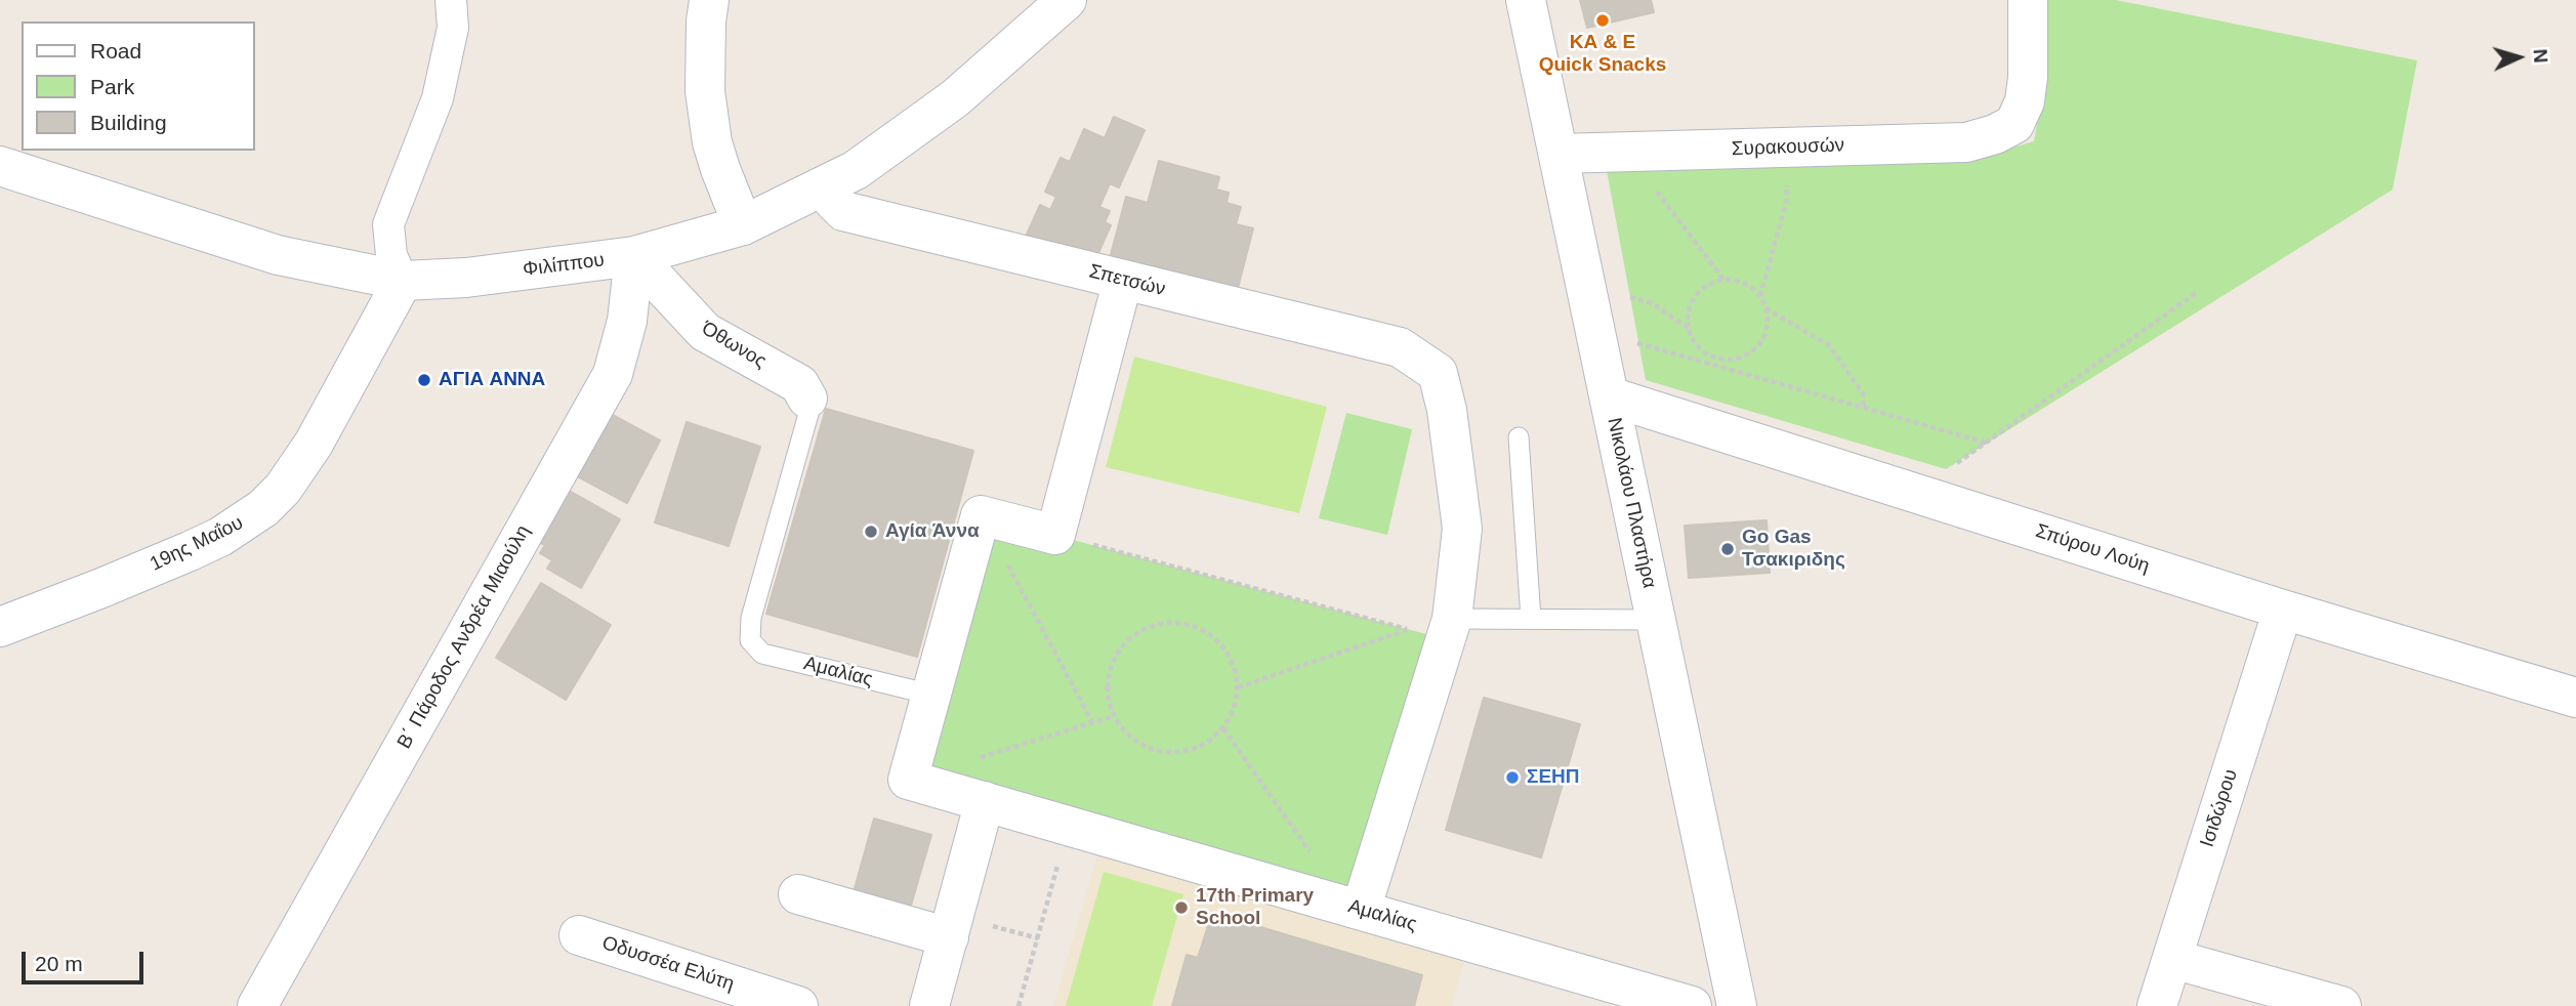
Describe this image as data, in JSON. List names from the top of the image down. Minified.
{"streets":{"street":["Συρακουσών","Φιλίππου","Σπετσών","Όθωνος","Νικολάου Πλαστήρα","19ης Μαΐου","Σπύρου Λούη","Β΄ Πάροδος Ανδρέα Μιαούλη","Αμαλίας","Ισιδώρου","Οδυσσέα Ελύτη"]},"crossings":[["Συρακουσών","Νικολάου Πλαστήρα"],["Φιλίππου","Σπετσών"],["Φιλίππου","Όθωνος"],["Φιλίππου","19ης Μαΐου"],["Φιλίππου","Β΄ Πάροδος Ανδρέα Μιαούλη"],["Όθωνος","Β΄ Πάροδος Ανδρέα Μιαούλη"],["Όθωνος","Αμαλίας"],["Νικολάου Πλαστήρα","Σπύρου Λούη"],["Σπύρου Λούη","Ισιδώρου"]],"places":["KA & E Quick Snacks","ΑΓΙΑ ΑΝΝΑ","Αγία Άννα","Go Gas Τσακιριδης","ΣΕΗΠ","17th Primary School"],"legend":["Road","Park","Building"],"scale_bar":"20 m","north":"right"}
